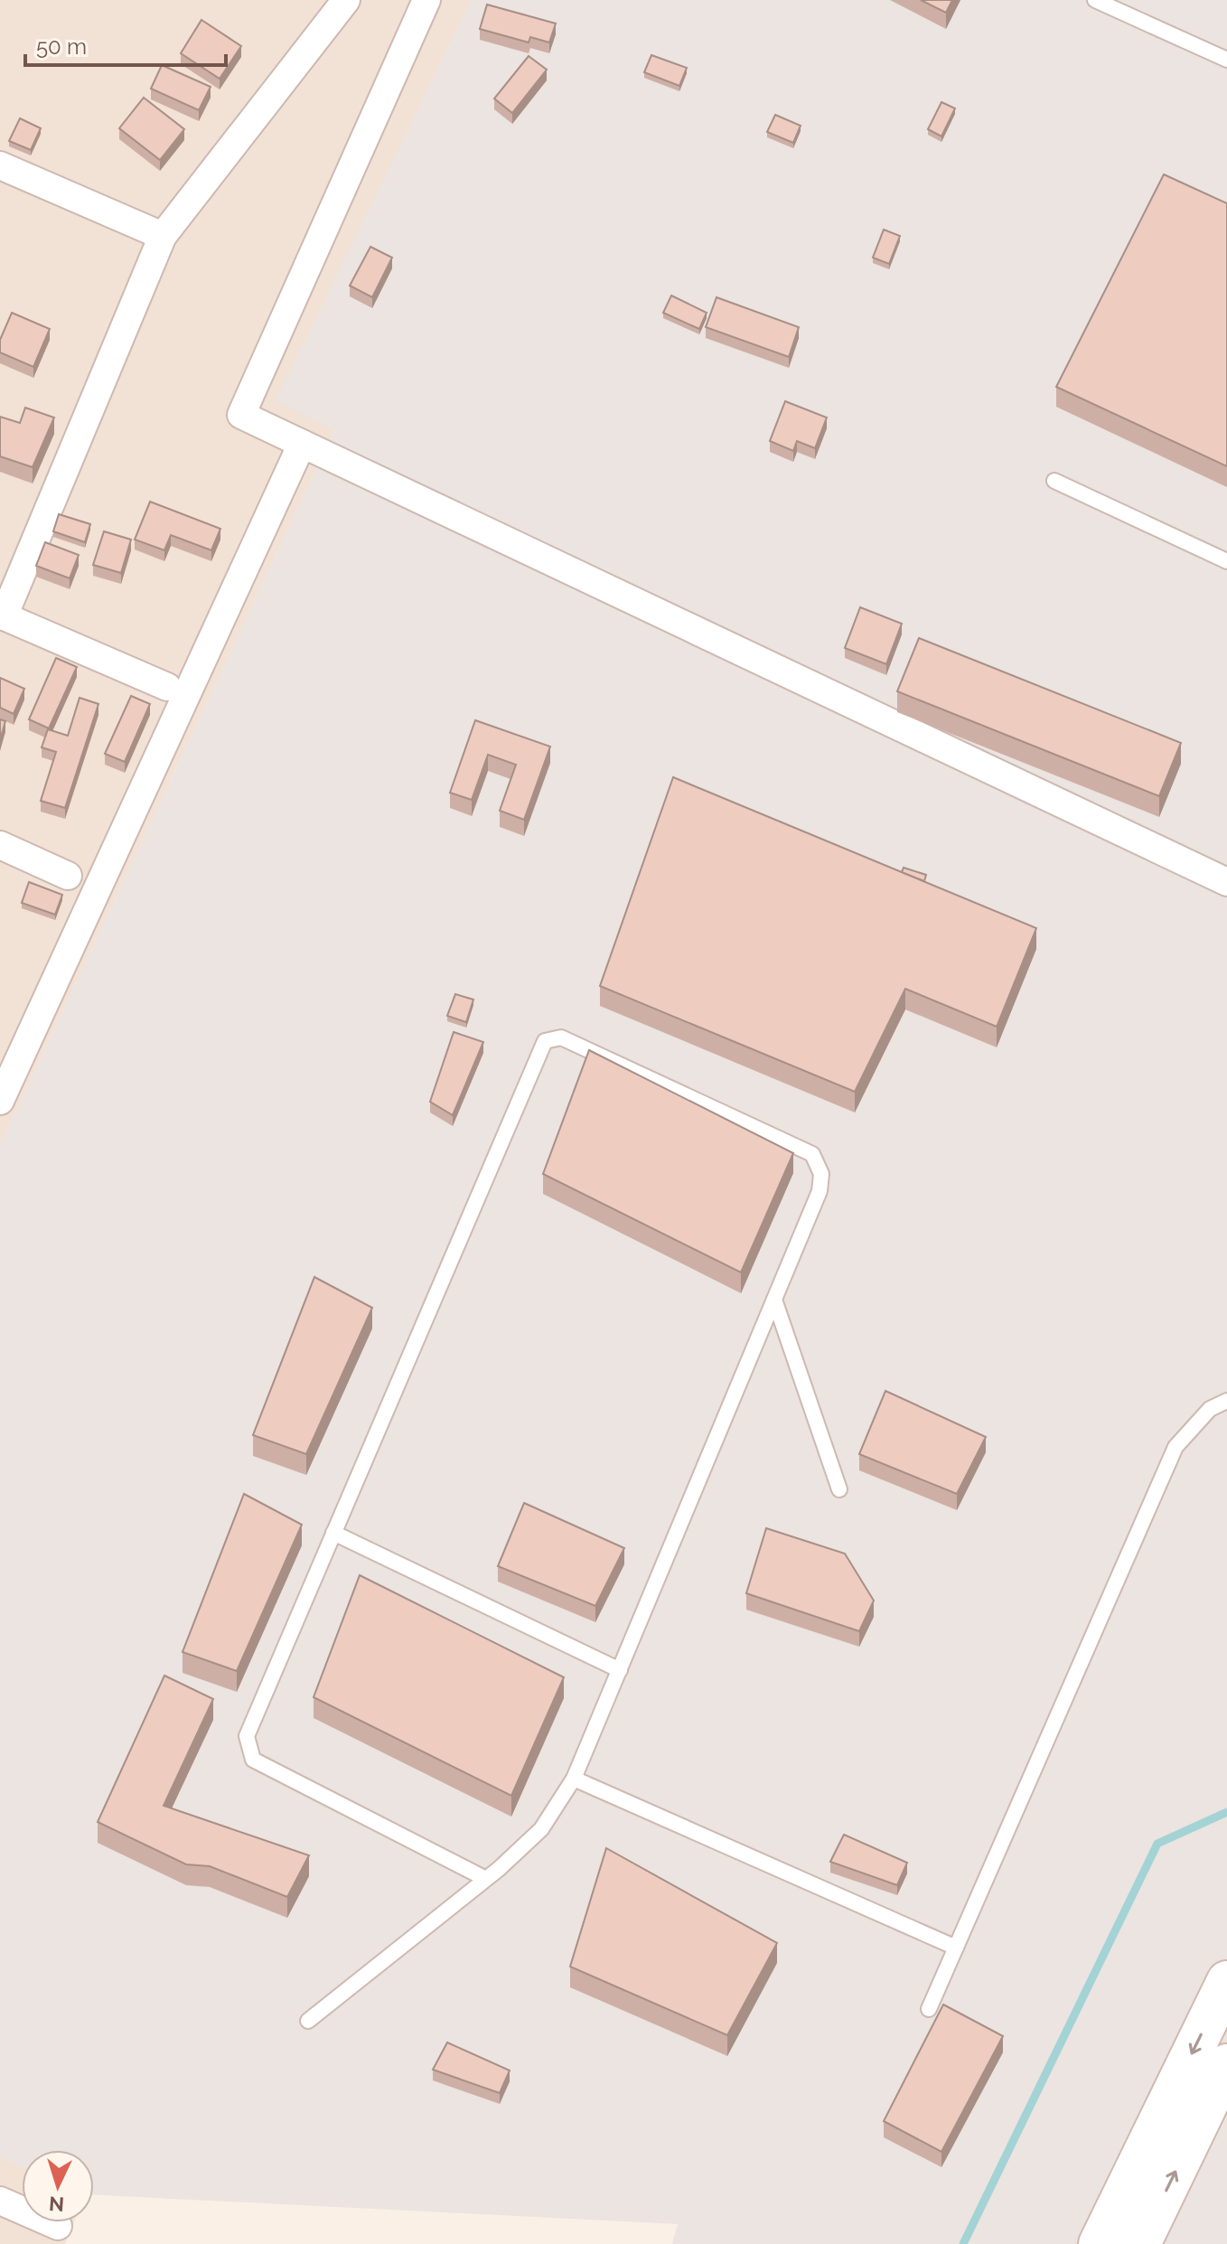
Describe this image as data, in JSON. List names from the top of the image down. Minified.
{"scale_bar":"50 m","north":"bottom"}
